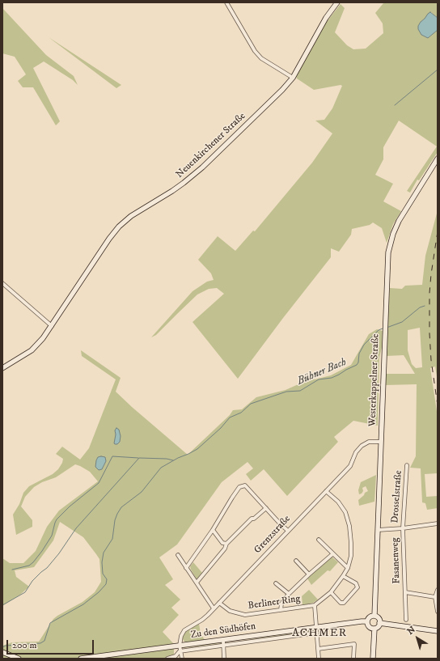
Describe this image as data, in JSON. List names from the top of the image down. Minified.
{"streets":{"street":["Neuenkirchener Straße","Westerkappelner Straße","Drosselstraße","Grenzstraße","Fasanenweg","Berliner Ring","Zu den Südhöfen"]},"crossings":[["Westerkappelner Straße","Grenzstraße"],["Westerkappelner Straße","Zu den Südhöfen"],["Drosselstraße","Fasanenweg"],["Grenzstraße","Berliner Ring"],["Grenzstraße","Zu den Südhöfen"],["Berliner Ring","Zu den Südhöfen"]],"districts":["ACHMER"],"water":["Bühner Bach"],"scale_bar":"200 m","north":"top left"}
